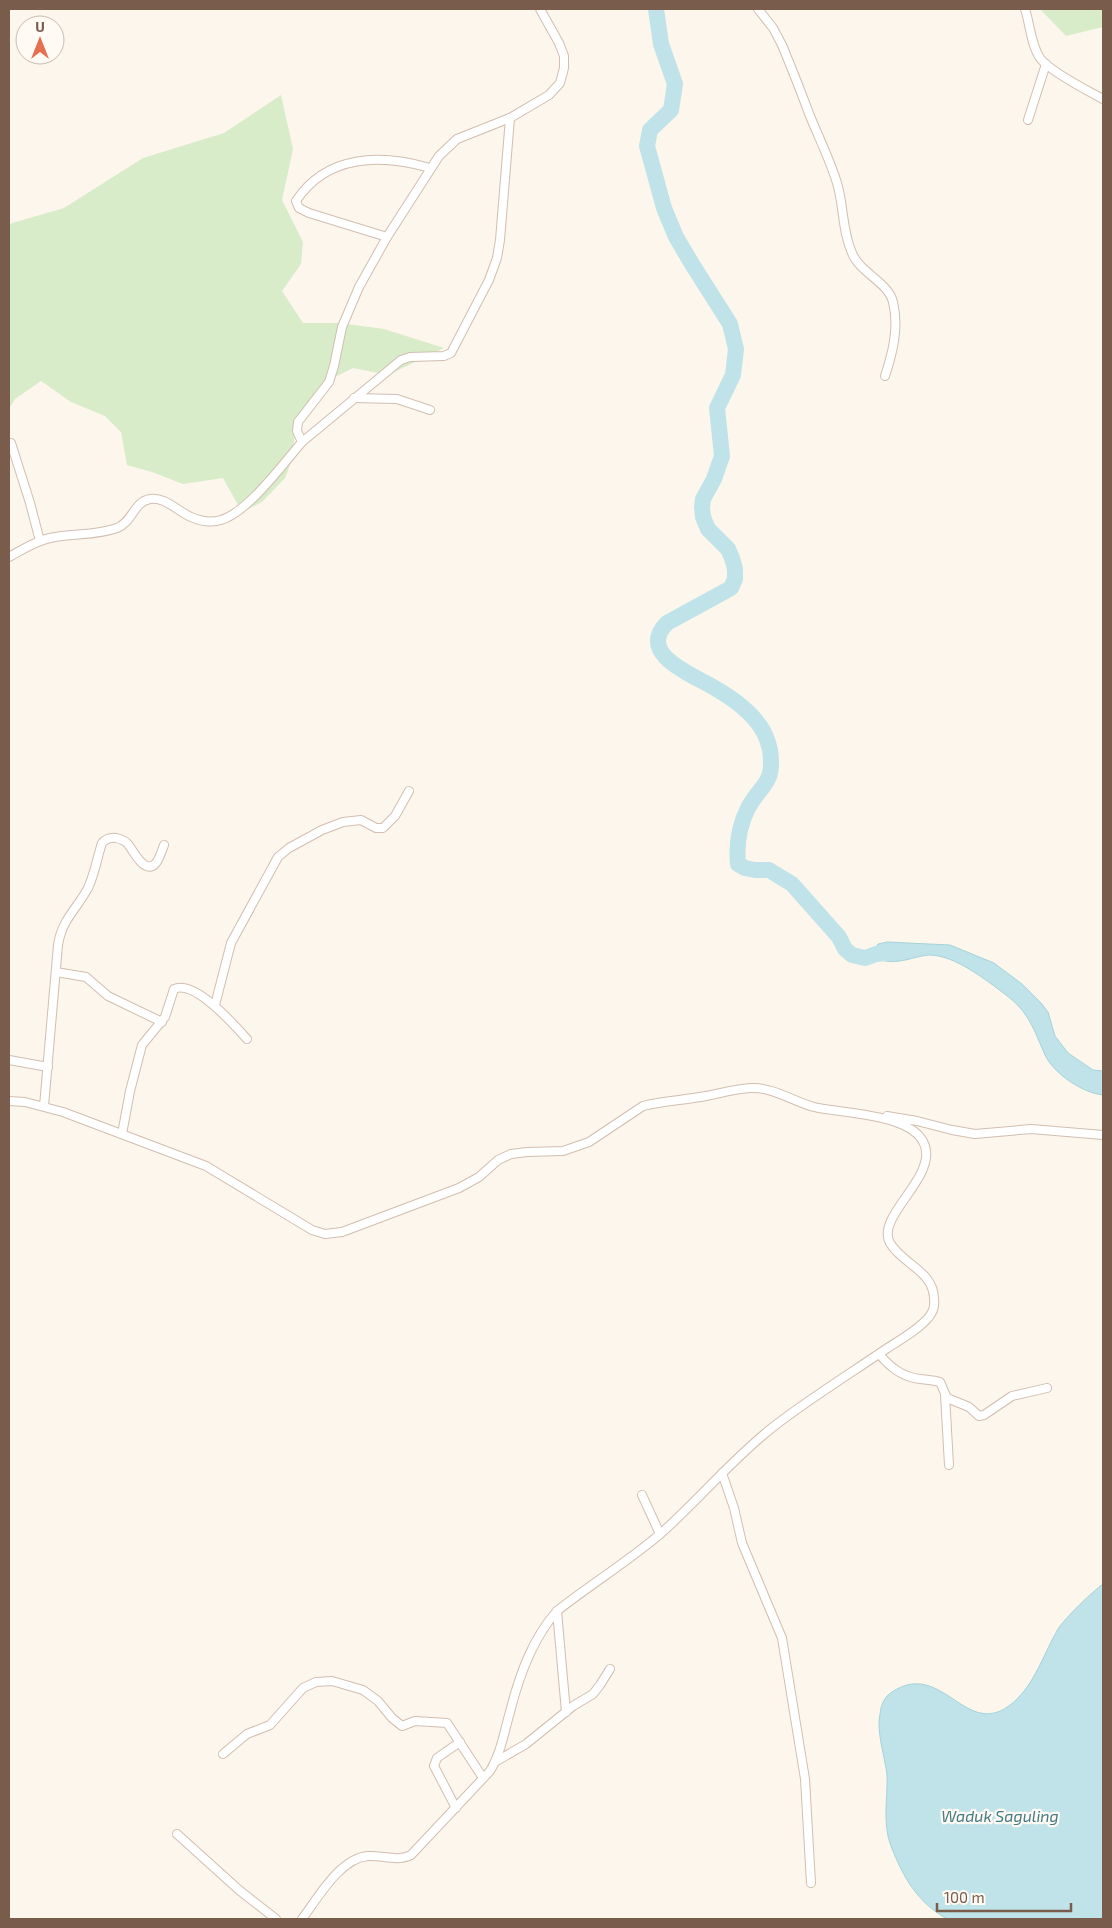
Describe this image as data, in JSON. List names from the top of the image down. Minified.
{"water":["Waduk Saguling"],"scale_bar":"100 m","north":"top"}
